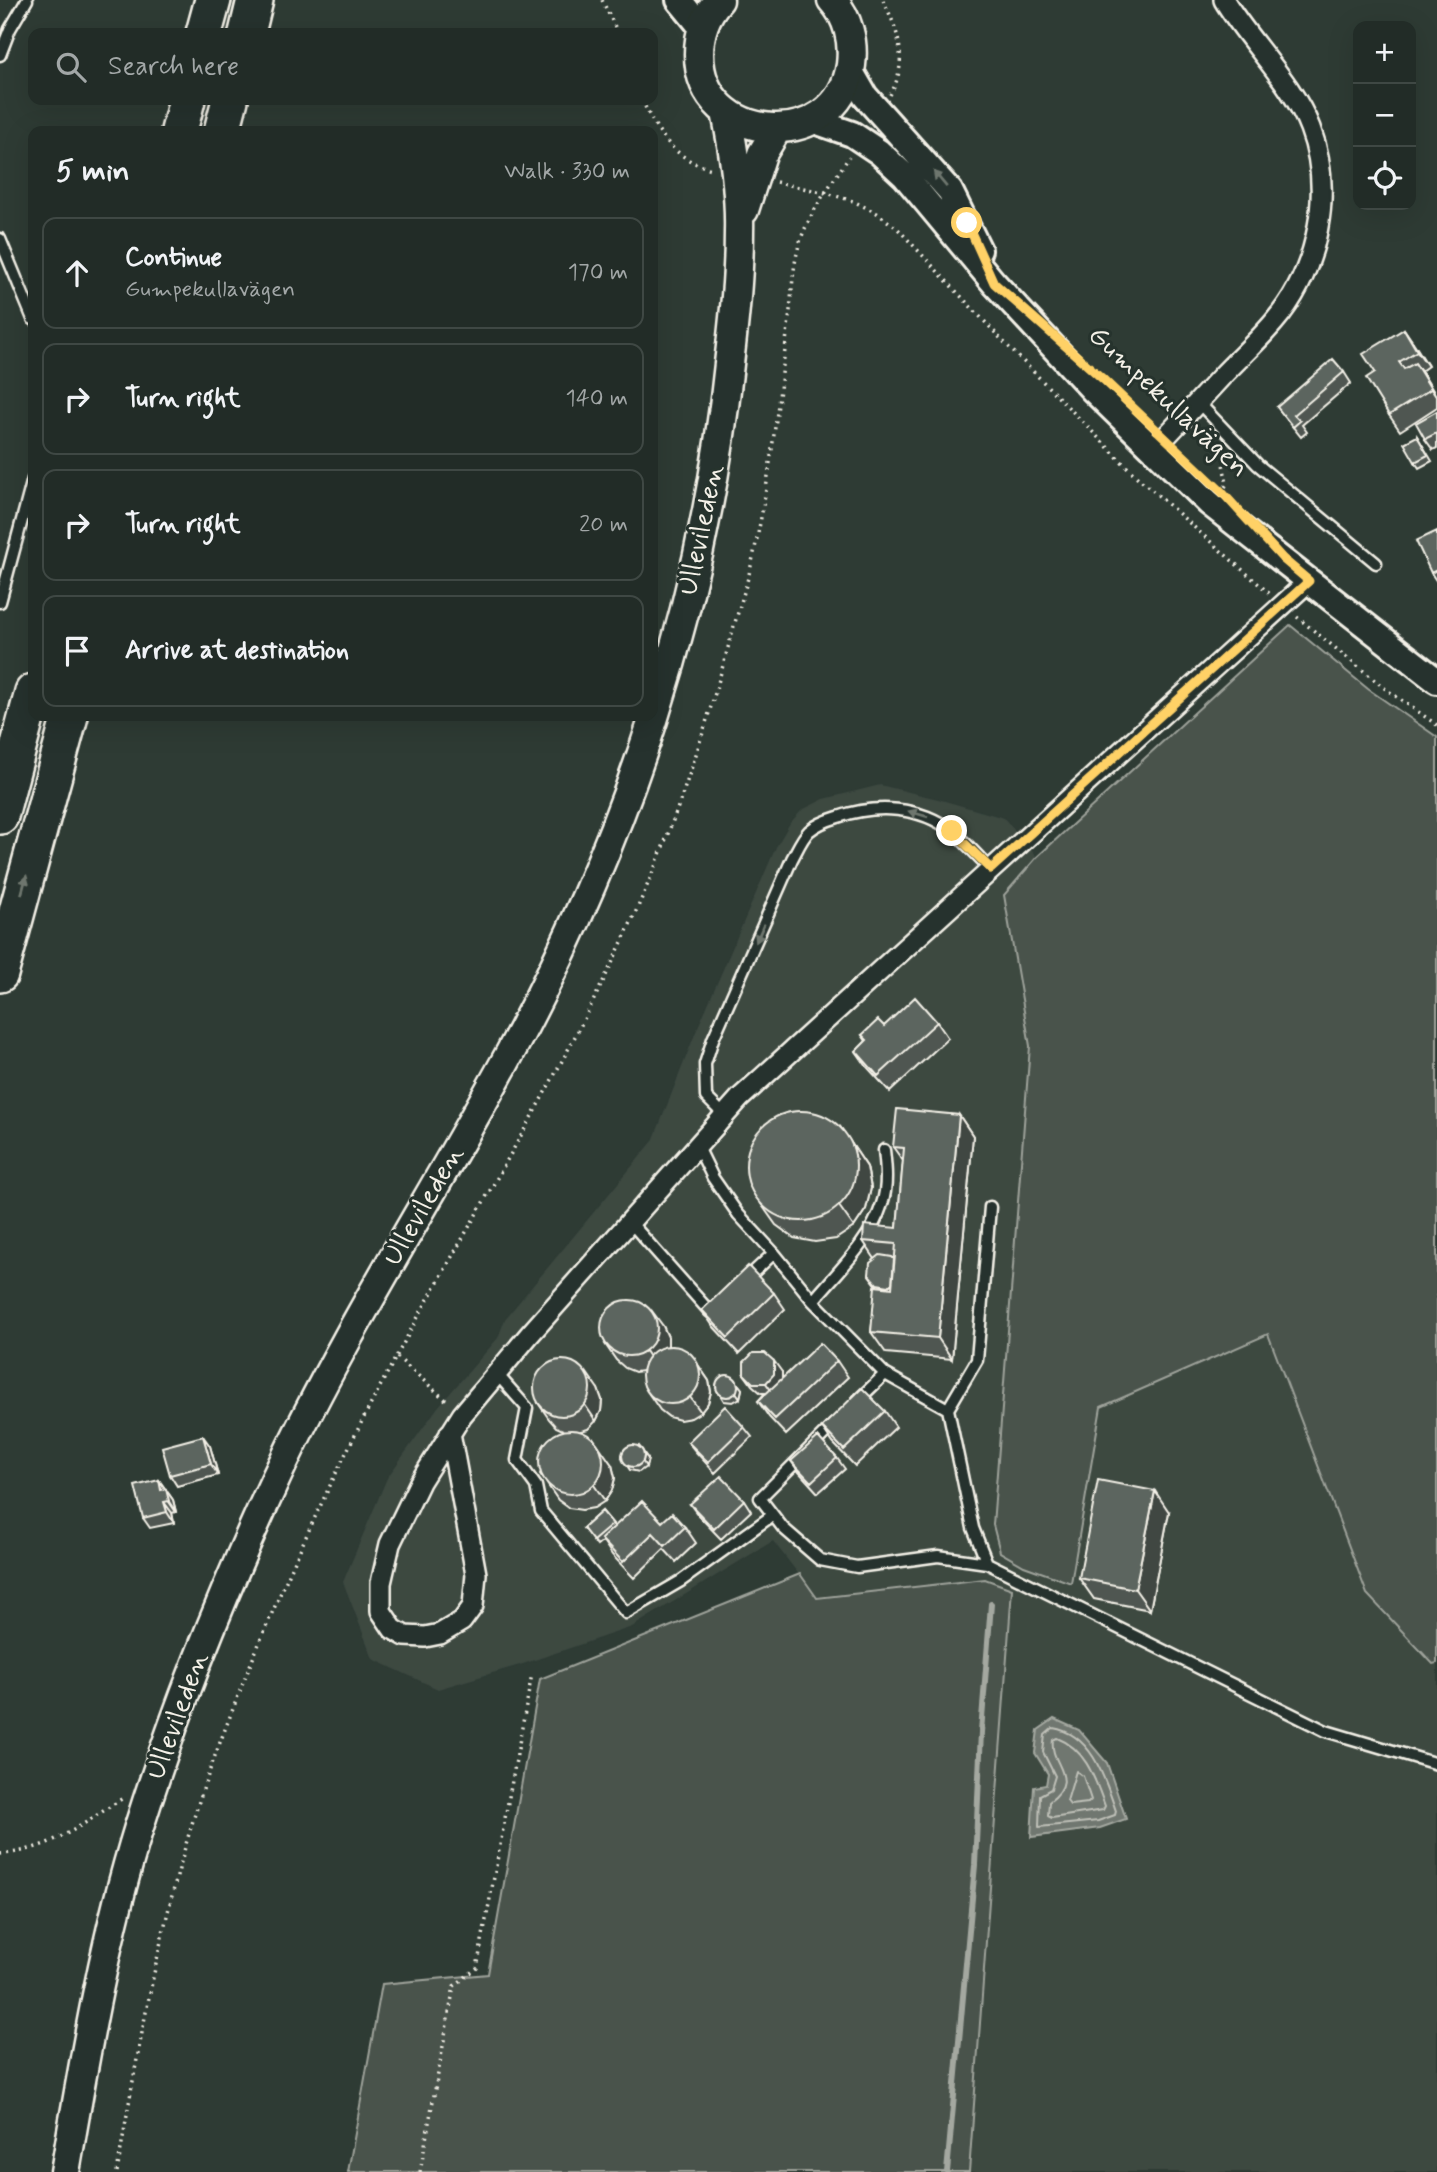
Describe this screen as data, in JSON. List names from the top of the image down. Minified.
{"streets":{"main road":["Ullevileden"],"street":["Gumpekullavägen"]},"page":{"map_buttons":["+","−"],"search":"Search here","heading":["5 min","Walk · 330 m"],"list":[["Continue","Gumpekullavägen","170 m"],["Turn right","140 m"],["Turn right","20 m"],"Arrive at destination"]}}
